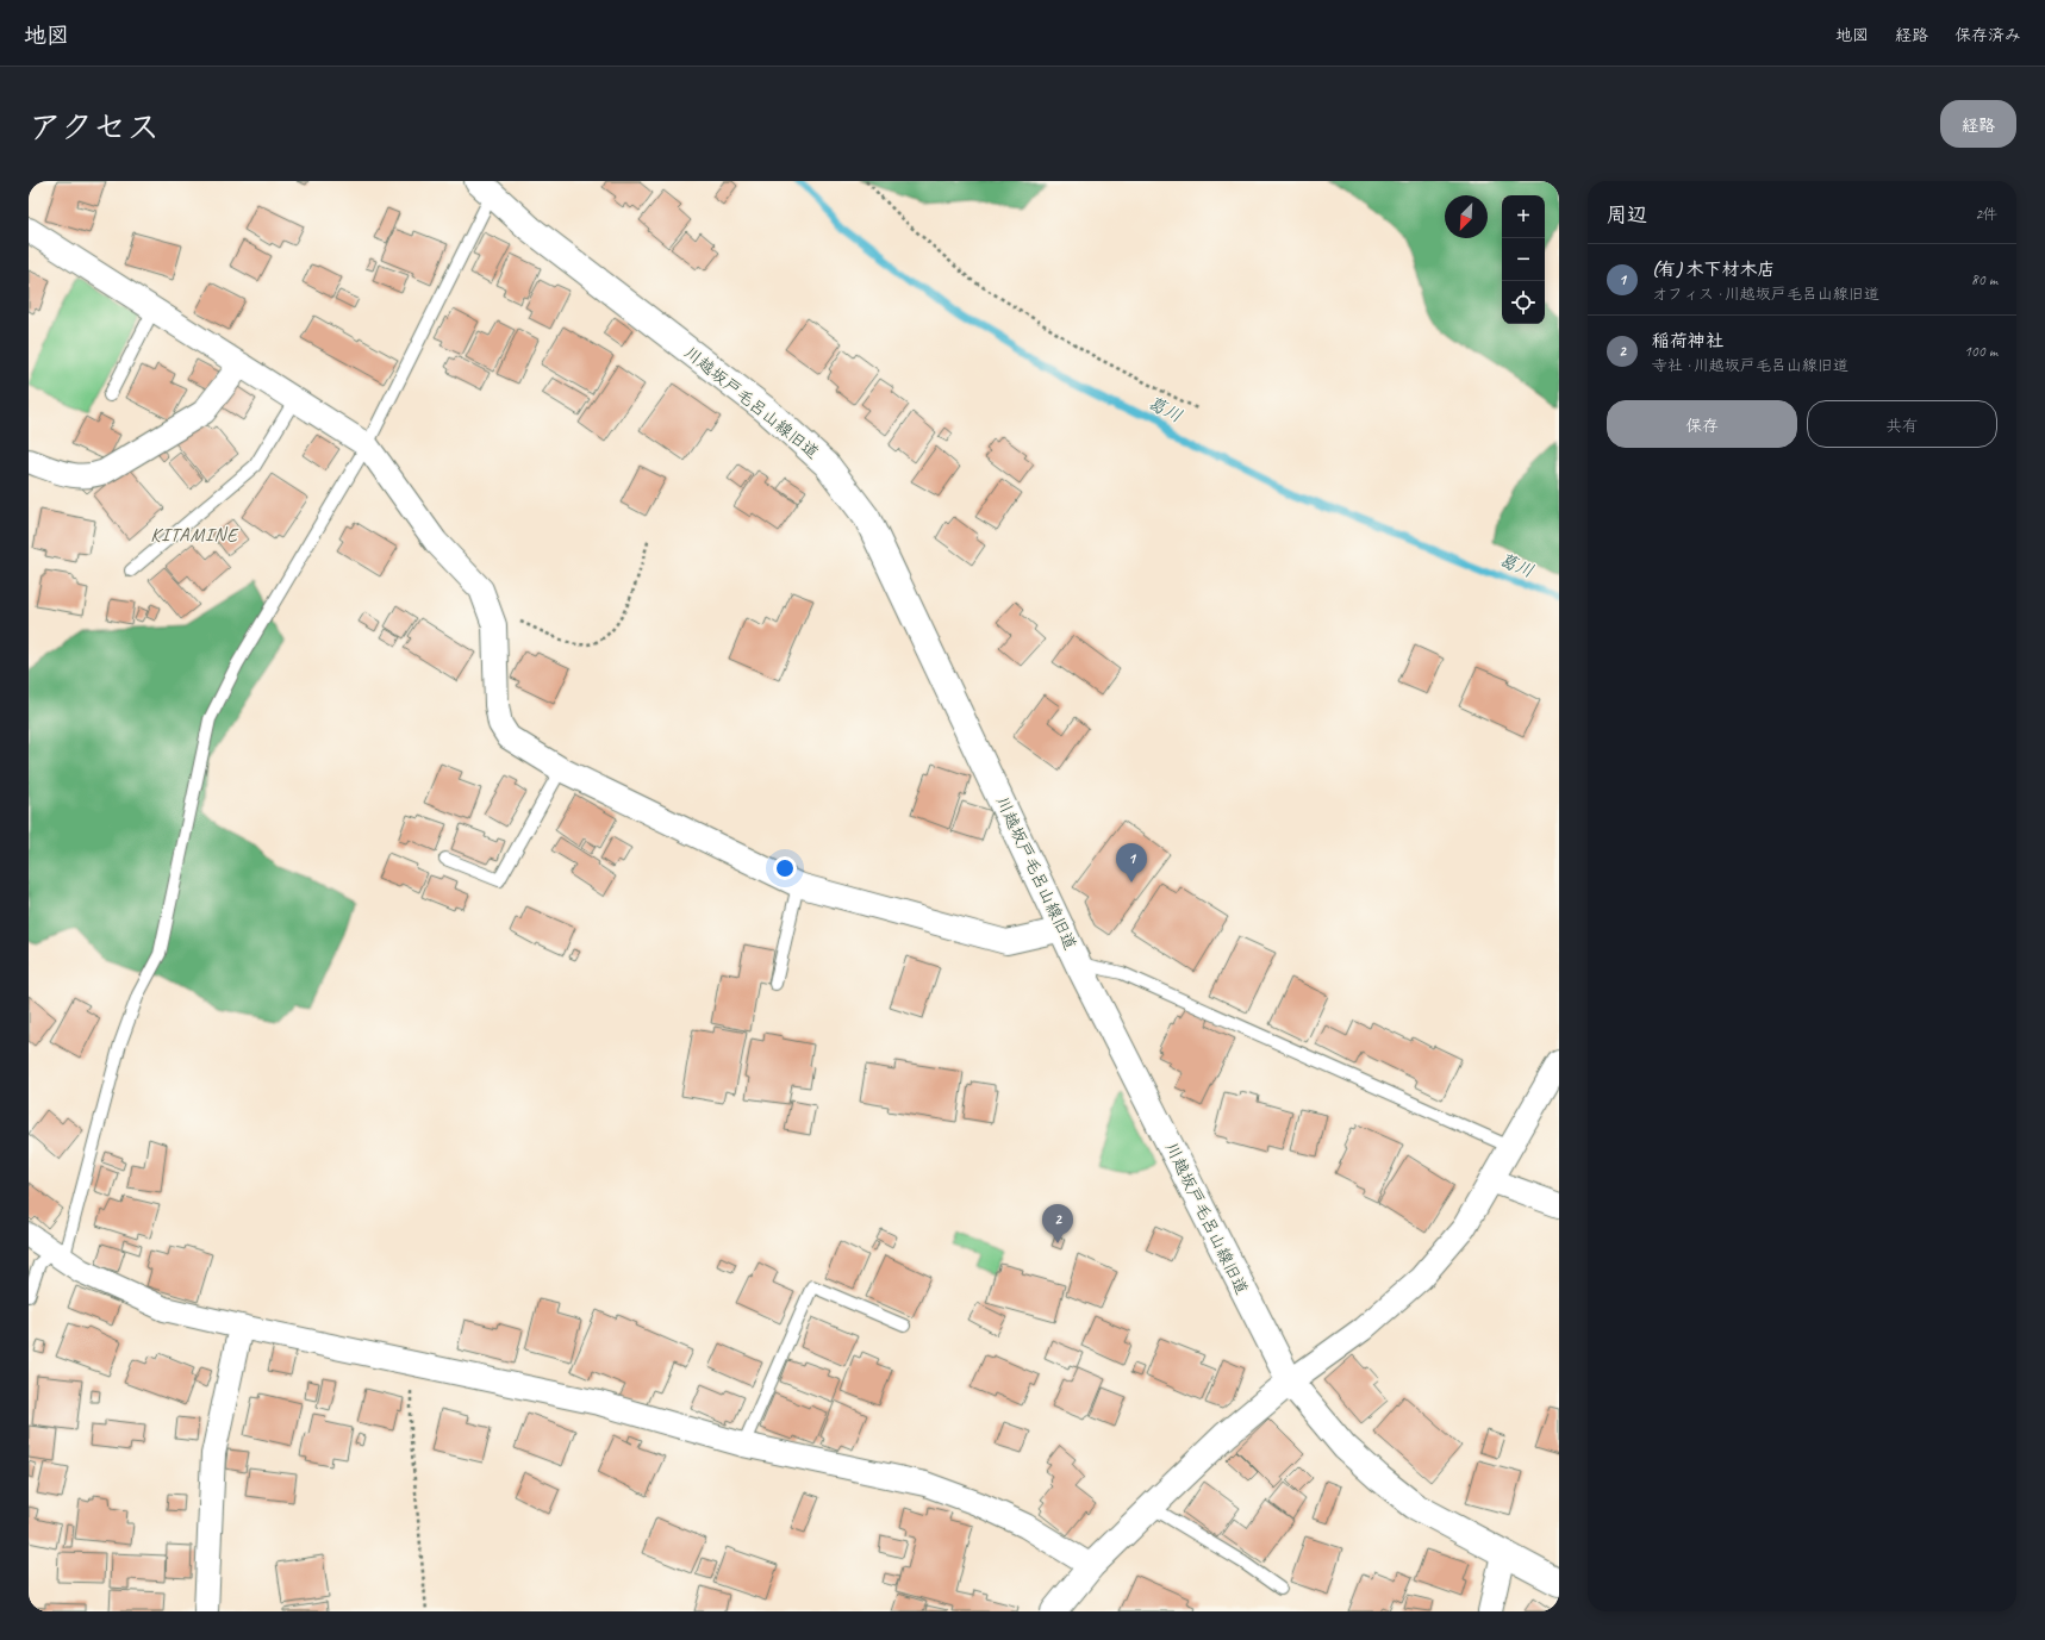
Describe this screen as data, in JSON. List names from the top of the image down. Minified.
{"streets":{"street":["川越坂戸毛呂山線旧道"]},"districts":["KITAMINE"],"water":["葛川"],"north":"bottom left","page":{"header":"地図","nav":["地図","経路","保存済み"],"title":"アクセス","buttons":["経路",["保存","共有"]],"heading":["周辺","2件"],"map_buttons":["+","−"],"list":[{"mark":"1","name":"(有) 木下材木店","note":"オフィス · 川越坂戸毛呂山線旧道","value":"80 m"},{"mark":"2","name":"稲荷神社","note":"寺社 · 川越坂戸毛呂山線旧道","value":"100 m"}],"pins":["1","2"]}}
